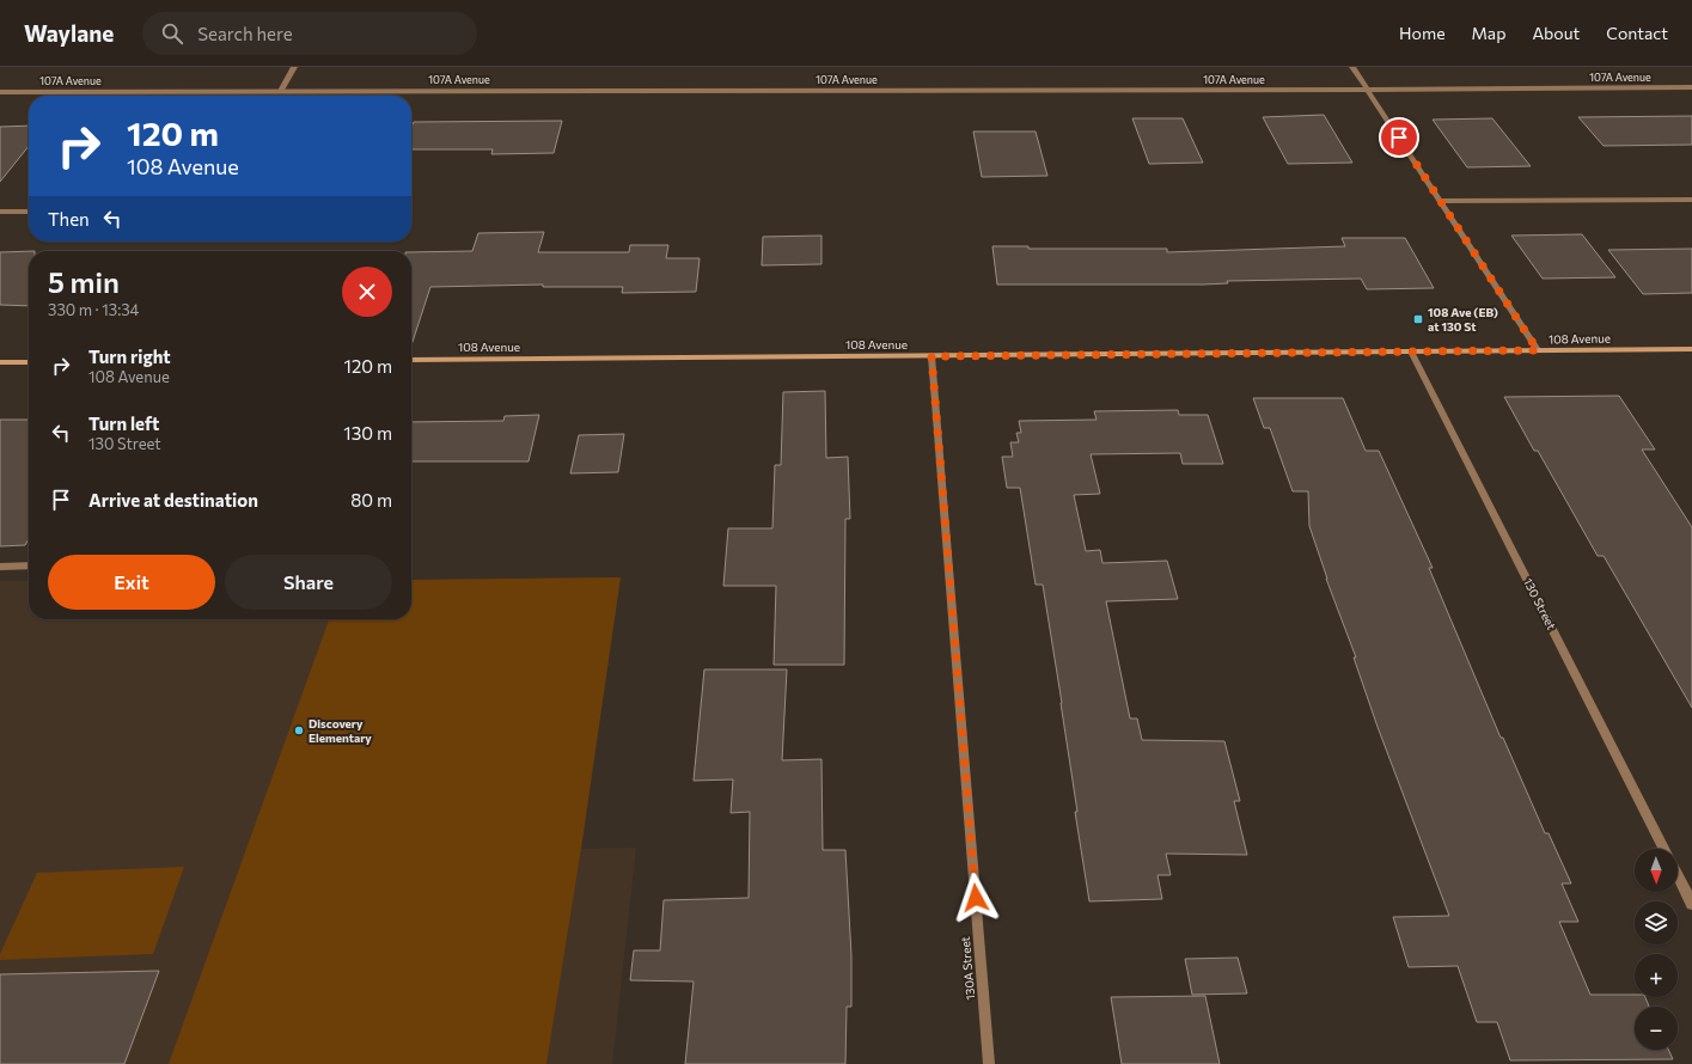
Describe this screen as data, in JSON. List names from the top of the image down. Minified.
{"streets":{"main road":["108 Avenue"],"street":["107A Avenue","130 Street","130A Street"]},"crossings":[["108 Avenue","130 Street"],["108 Avenue","130A Street"]],"places":{"transit":["108 Ave (EB) at 130 St"],"other":["Discovery Elementary"]},"north":"bottom","page":{"header":"Waylane","search":"Search here","nav":["Home","Map","About","Contact"],"turn":["120 m","108 Avenue"],"then":"Then","heading":["5 min","330 m · 13:34"],"list":[{"name":"Turn right","note":"108 Avenue","value":"120 m"},{"name":"Turn left","note":"130 Street","value":"130 m"},{"name":"Arrive at destination","value":"80 m"}],"buttons":["Exit","Share"],"map_buttons":["+","−"]}}
